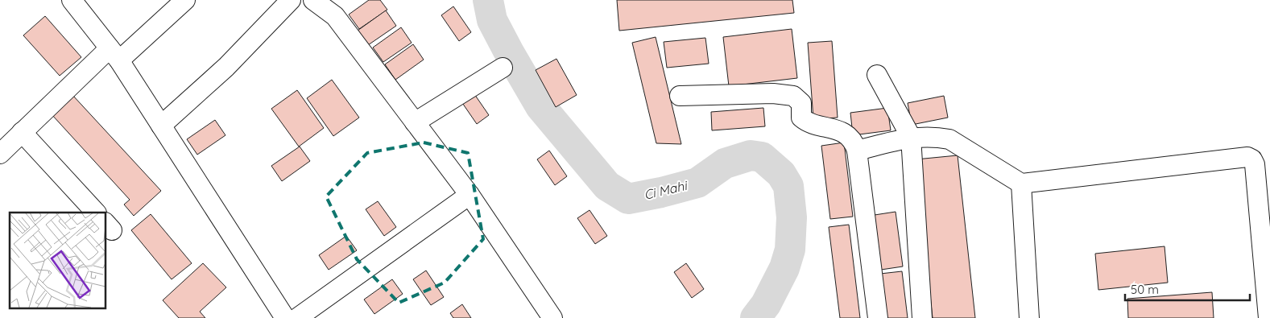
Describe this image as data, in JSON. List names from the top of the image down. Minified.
{"water":["Ci Mahi"],"scale_bar":"50 m"}
